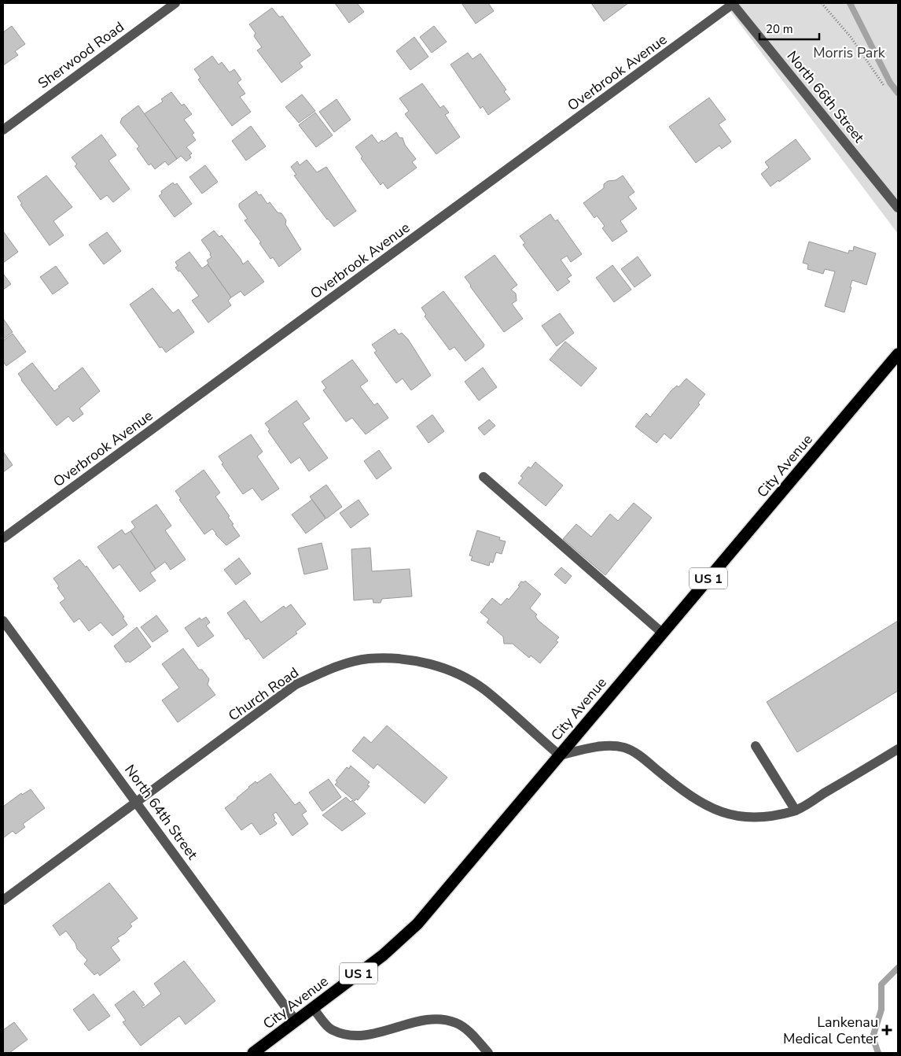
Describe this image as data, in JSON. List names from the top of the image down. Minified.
{"streets":{"highway":["City Avenue","US 1"],"street":["Sherwood Road","Overbrook Avenue","North 66th Street","Church Road","North 64th Street"]},"crossings":[["Overbrook Avenue","North 66th Street"],["City Avenue","Church Road"],["City Avenue","North 64th Street"],["Church Road","North 64th Street"]],"parks":["Morris Park"],"places":{"health":["Lankenau Medical Center"]},"scale_bar":"20 m"}
